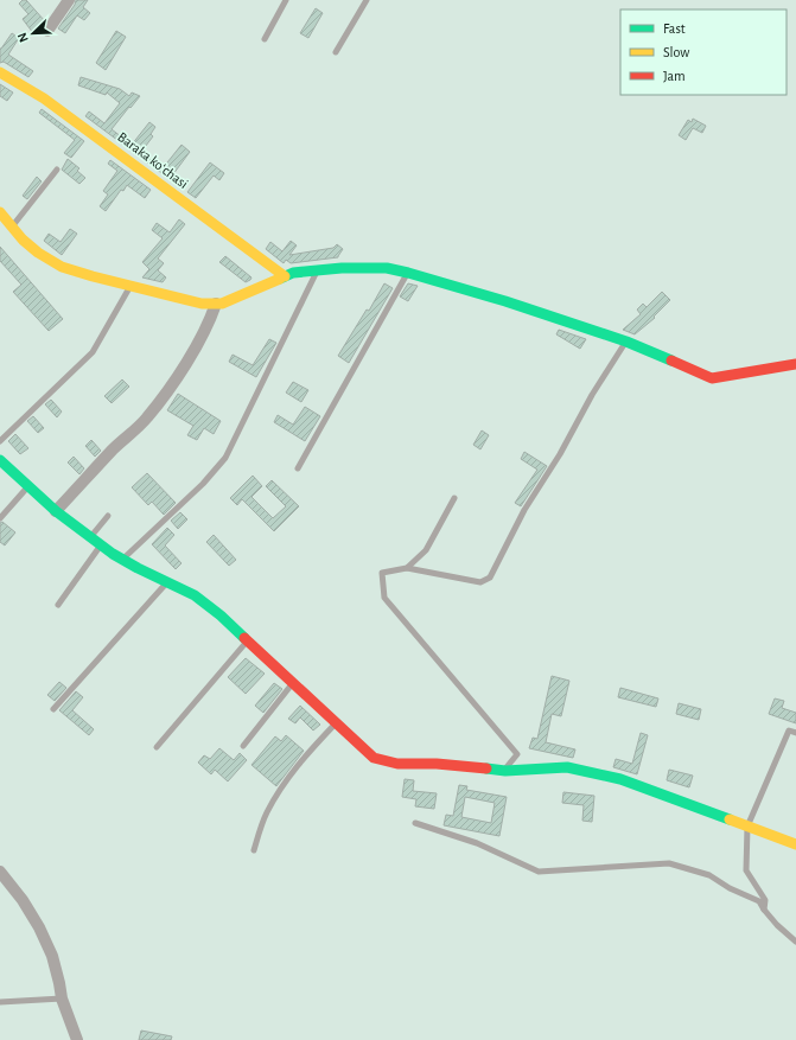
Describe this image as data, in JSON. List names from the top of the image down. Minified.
{"streets":{"street":["Baraka koʻchasi"]},"legend":["Fast","Slow","Jam"],"north":"bottom left"}
